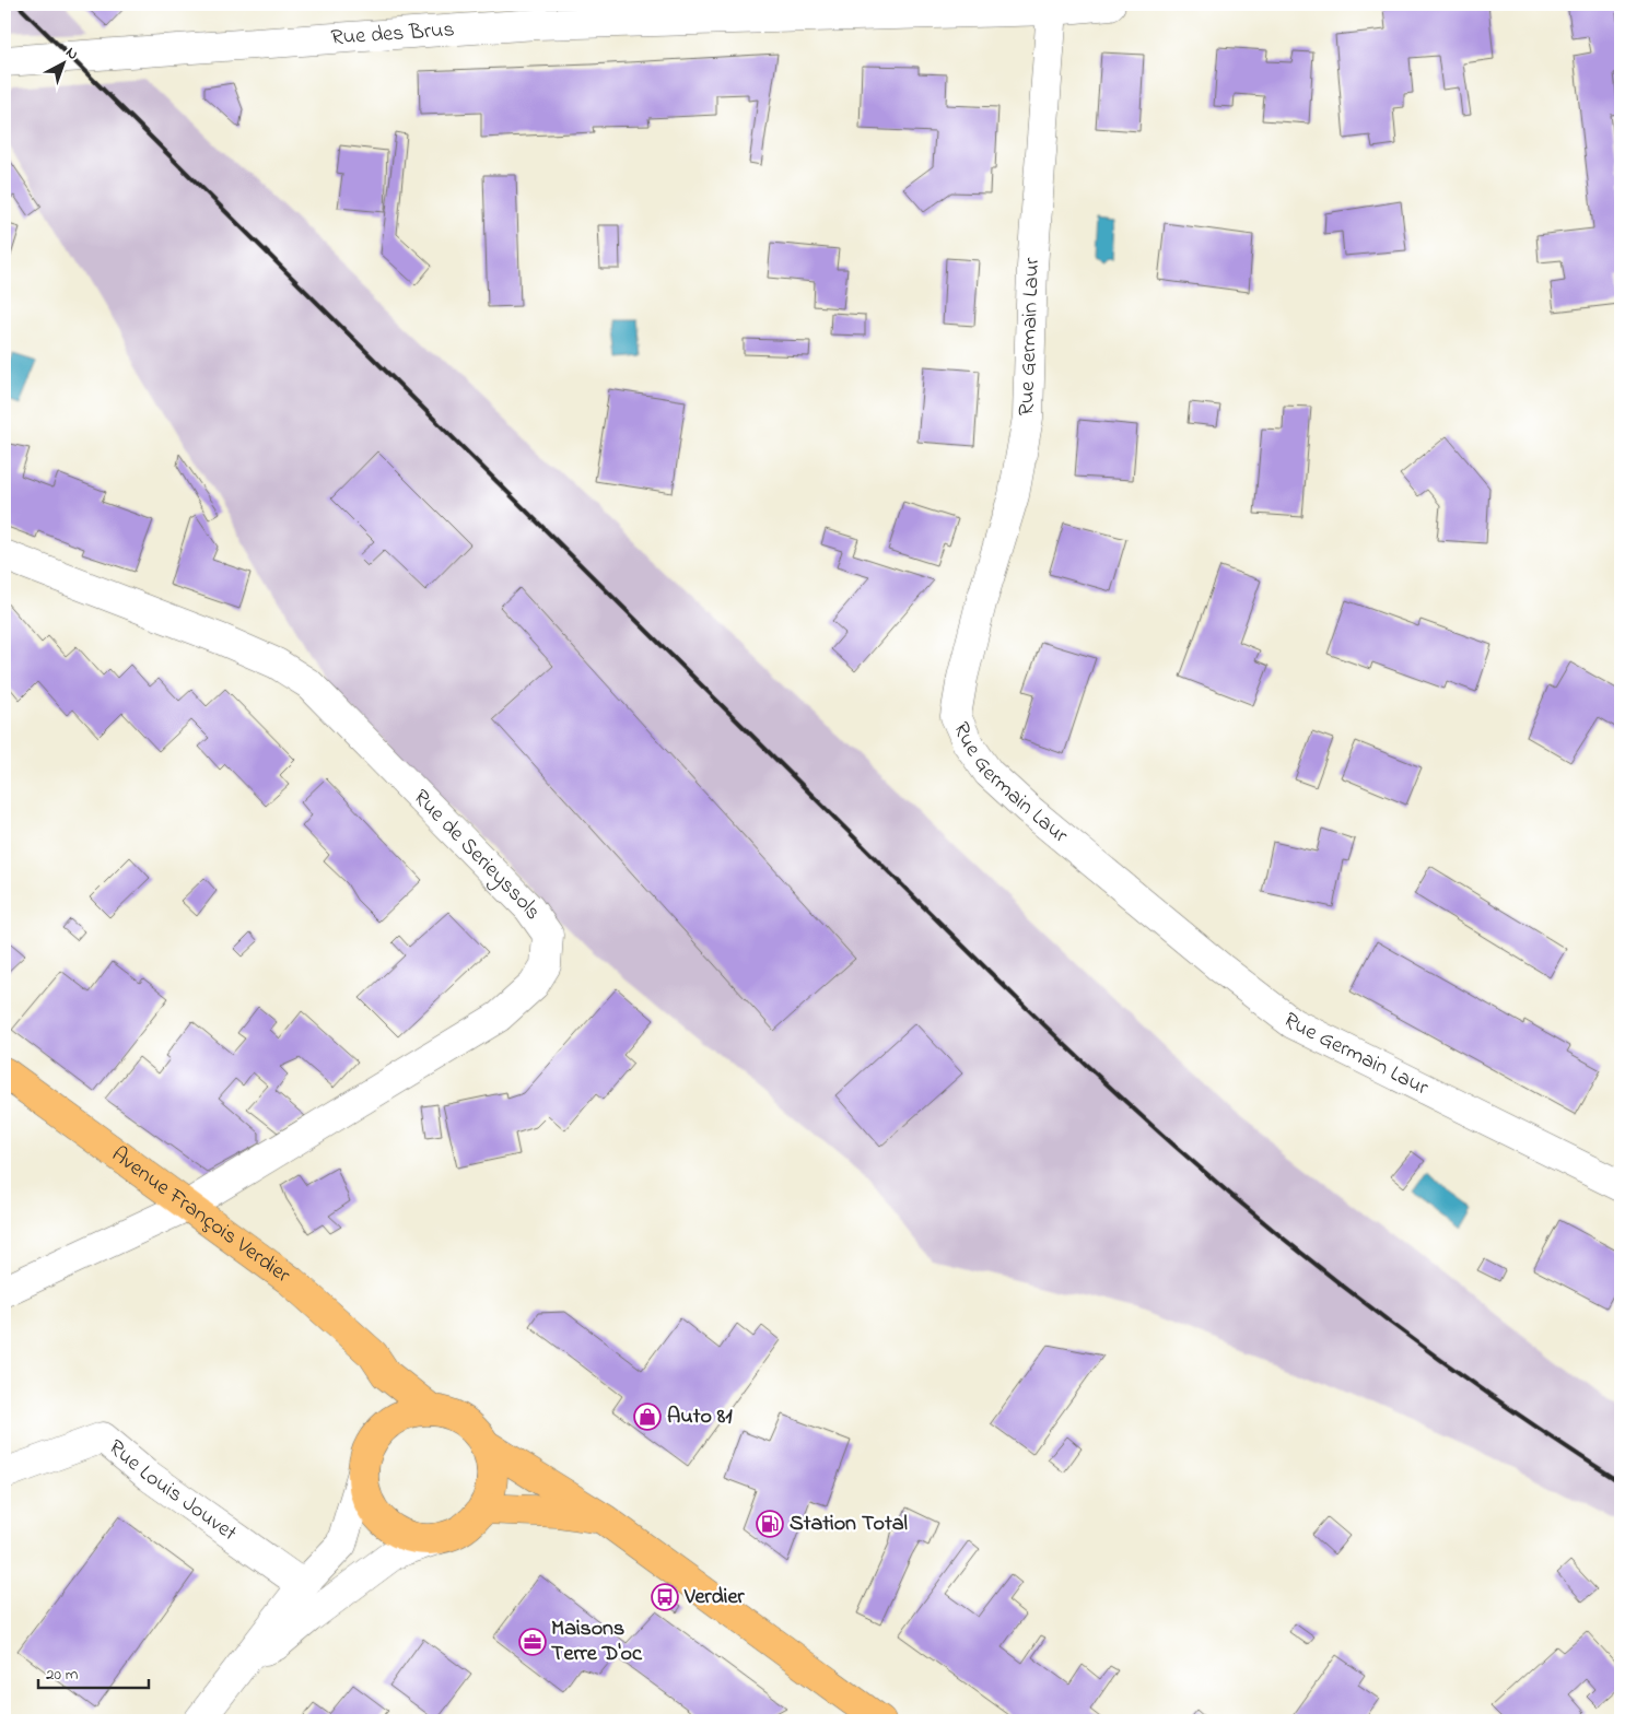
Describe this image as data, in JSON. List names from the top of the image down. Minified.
{"streets":{"main road":["Avenue François Verdier"],"street":["Rue des Brus","Rue Germain Laur","Rue de Serieyssols","Rue Louis Jouvet"]},"crossings":[["Rue des Brus","Rue Germain Laur"],["Rue de Serieyssols","Avenue François Verdier"]],"places":{"shop":["Auto 81"],"fuel station":["Station Total"],"bus stop":["Verdier"],"office":["Maisons Terre D'oc"]},"scale_bar":"20 m","north":"top right"}
